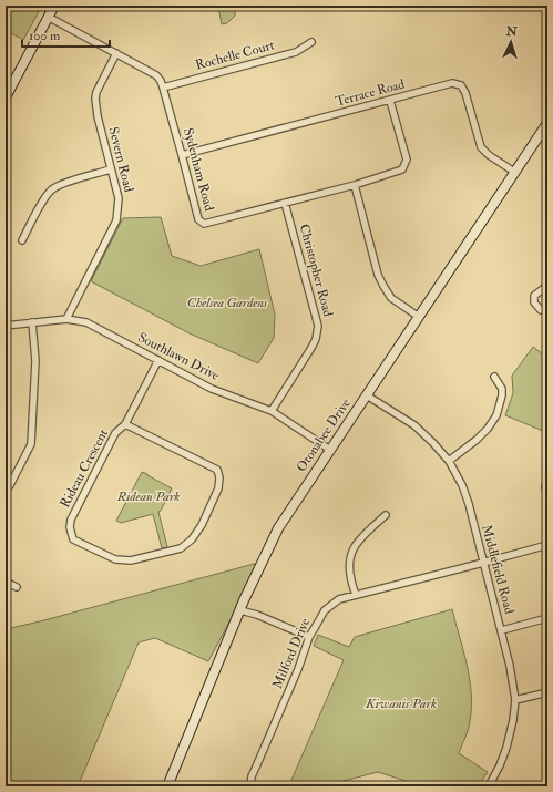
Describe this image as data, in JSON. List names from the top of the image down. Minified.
{"streets":{"street":["Rochelle Court","Terrace Road","Severn Road","Sydenham Road","Christopher Road","Southlawn Drive","Otonabee Drive","Rideau Crescent","Middlefield Road","Milford Drive"]},"crossings":[["Rochelle Court","Sydenham Road"],["Terrace Road","Sydenham Road"],["Terrace Road","Otonabee Drive"],["Severn Road","Sydenham Road"],["Severn Road","Southlawn Drive"],["Sydenham Road","Christopher Road"],["Christopher Road","Southlawn Drive"],["Southlawn Drive","Otonabee Drive"],["Southlawn Drive","Rideau Crescent"],["Otonabee Drive","Middlefield Road"],["Middlefield Road","Milford Drive"]],"parks":["Chelsea Gardens","Rideau Park","Kiwanis Park"],"scale_bar":"100 m","north":"top"}
